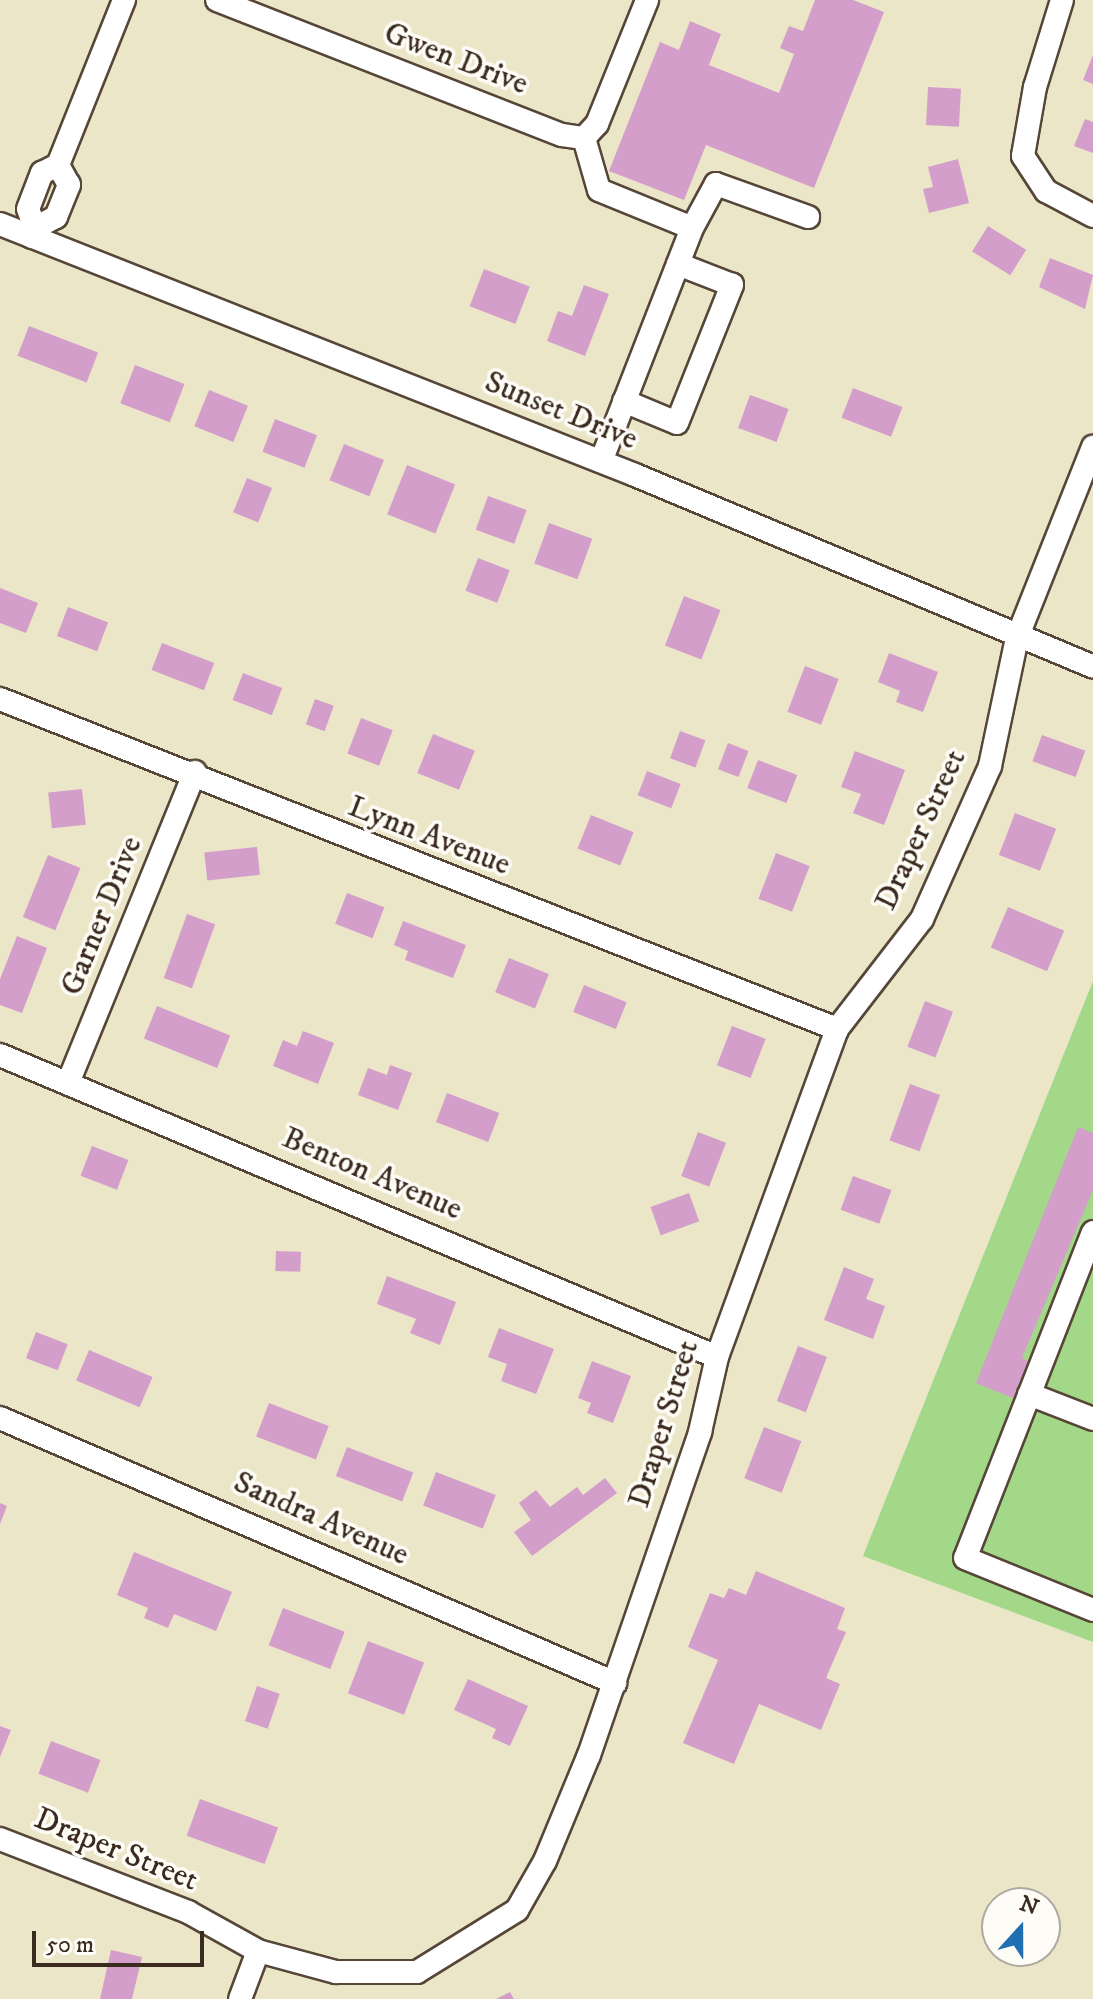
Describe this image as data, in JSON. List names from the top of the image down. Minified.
{"streets":{"street":["Gwen Drive","Sunset Drive","Draper Street","Lynn Avenue","Garner Drive","Benton Avenue","Sandra Avenue"]},"crossings":[["Sunset Drive","Draper Street"],["Draper Street","Lynn Avenue"],["Draper Street","Benton Avenue"],["Draper Street","Sandra Avenue"],["Lynn Avenue","Garner Drive"],["Garner Drive","Benton Avenue"]],"scale_bar":"50 m","north":"top"}
